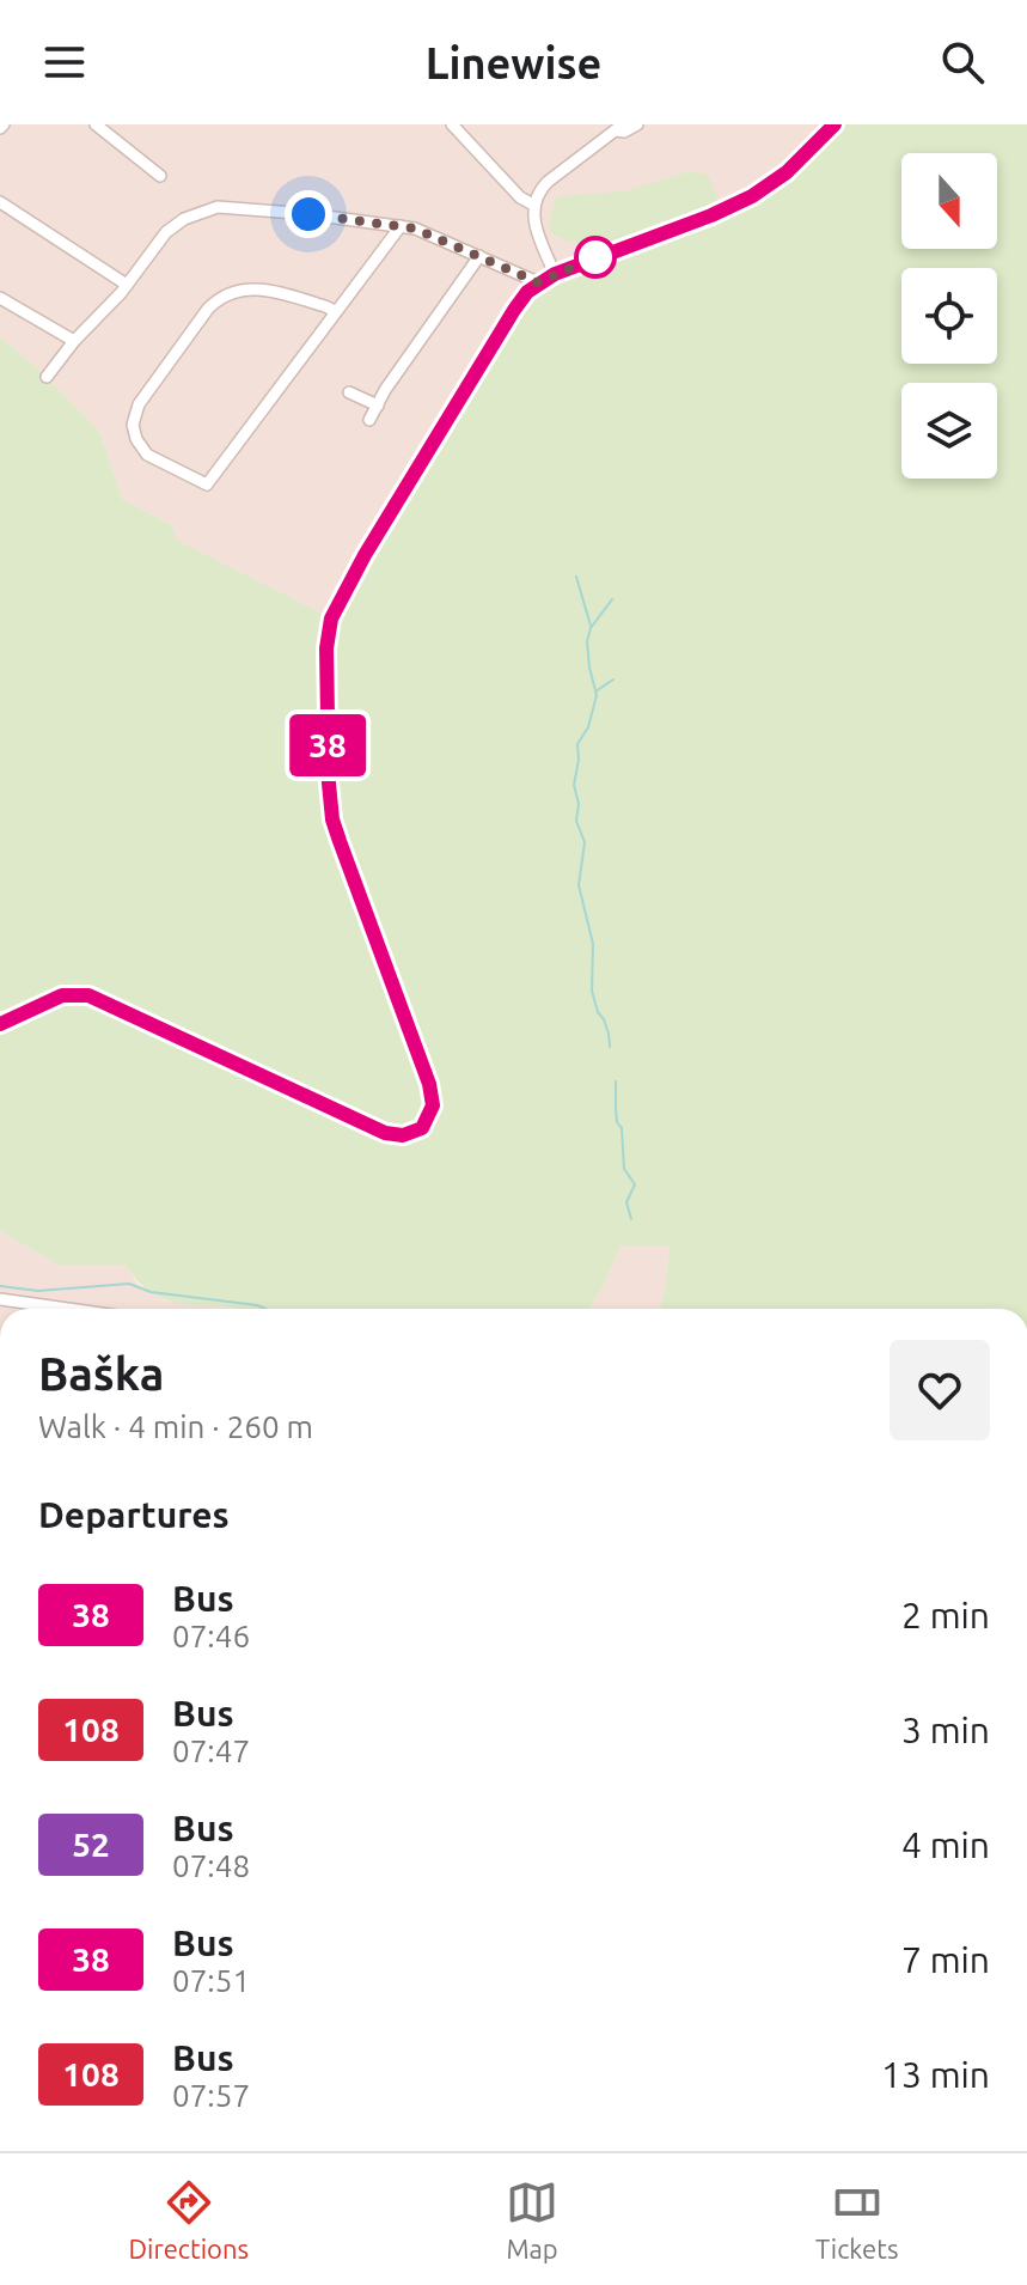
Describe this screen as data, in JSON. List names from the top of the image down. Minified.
{"lines":["bus line 38"],"north":"bottom","page":{"header":"Linewise","on_map":"38","heading":[["Baška","Walk · 4 min · 260 m"],"Departures"],"list":[{"mark":"38","name":"Bus","note":"07:46","value":"2 min"},{"mark":"108","name":"Bus","note":"07:47","value":"3 min"},{"mark":"52","name":"Bus","note":"07:48","value":"4 min"},{"mark":"38","name":"Bus","note":"07:51","value":"7 min"},{"mark":"108","name":"Bus","note":"07:57","value":"13 min"}],"tabs":["Directions","Map","Tickets"]}}
